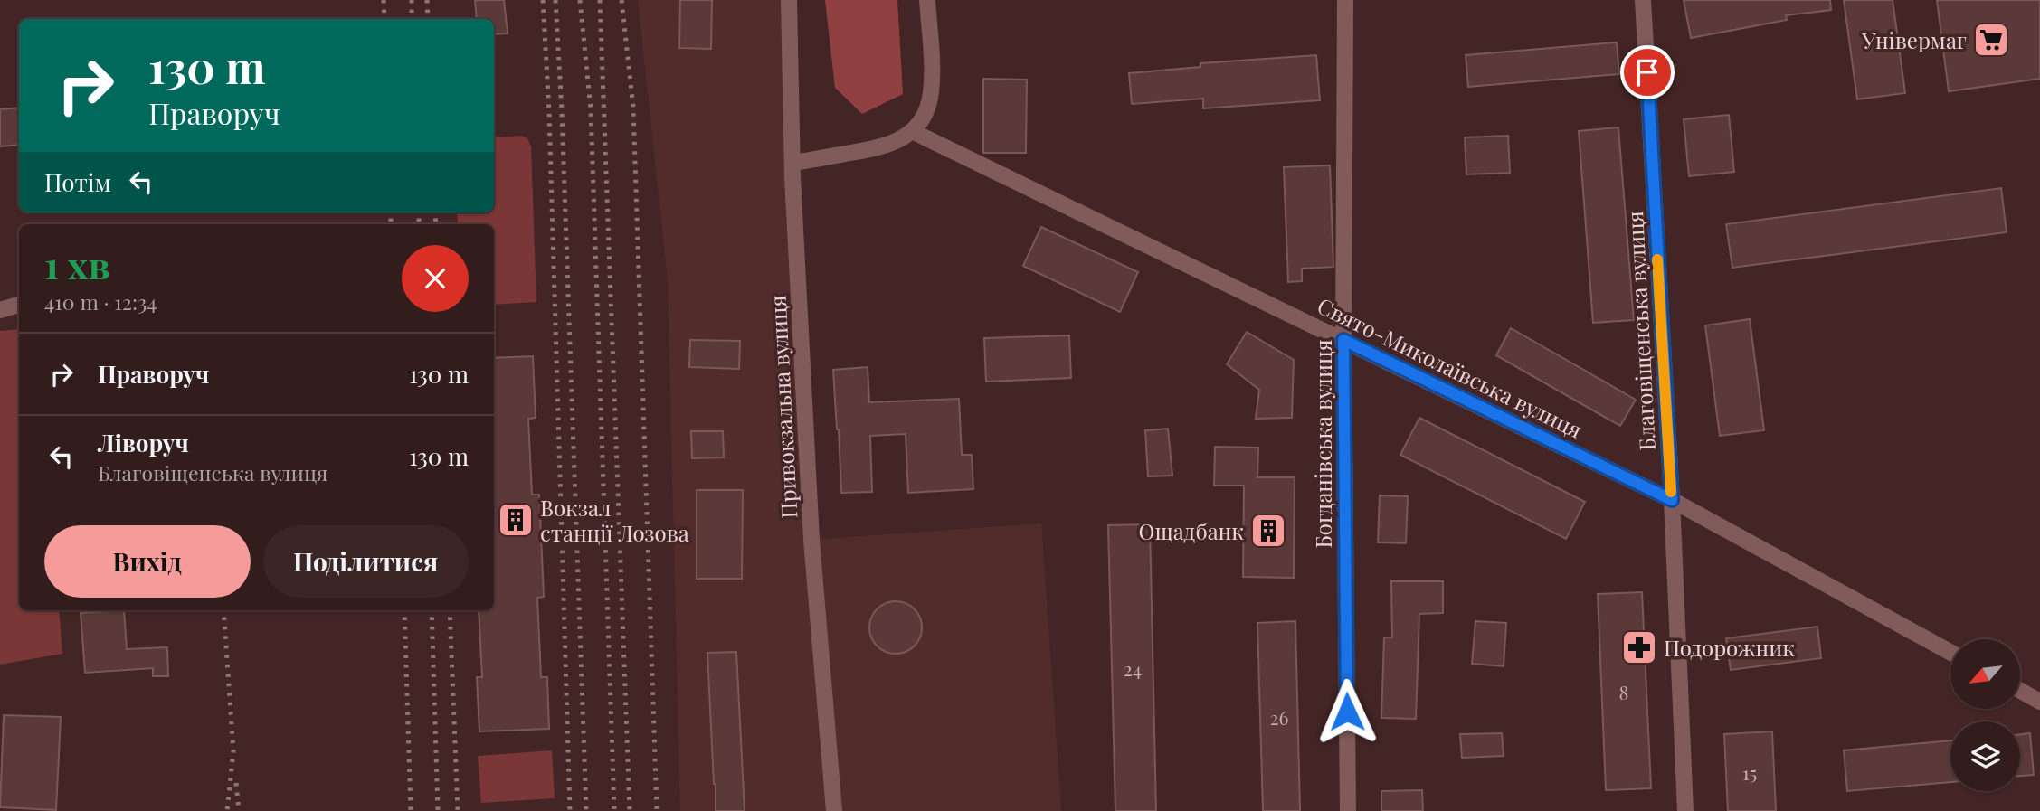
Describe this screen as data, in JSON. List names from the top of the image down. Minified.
{"streets":{"street":["Благовіщенська вулиця","Свято-Миколаївська вулиця","Привокзальна вулиця","Богданівська вулиця"]},"crossings":[["Благовіщенська вулиця","Свято-Миколаївська вулиця"],["Свято-Миколаївська вулиця","Богданівська вулиця"]],"places":{"supermarket":["Універмаг"],"building":["Вокзал станції Лозова","Ощадбанк"],"pharmacy":["Подорожник"]},"house_numbers":["24","8","26","15"],"north":"bottom left","page":{"turn":["130 m","Праворуч"],"then":"Потім","heading":["1 хв","410 m · 12:34"],"list":[{"name":"Праворуч","value":"130 m"},{"name":"Ліворуч","note":"Благовіщенська вулиця","value":"130 m"}],"buttons":["Вихід","Поділитися"]}}
